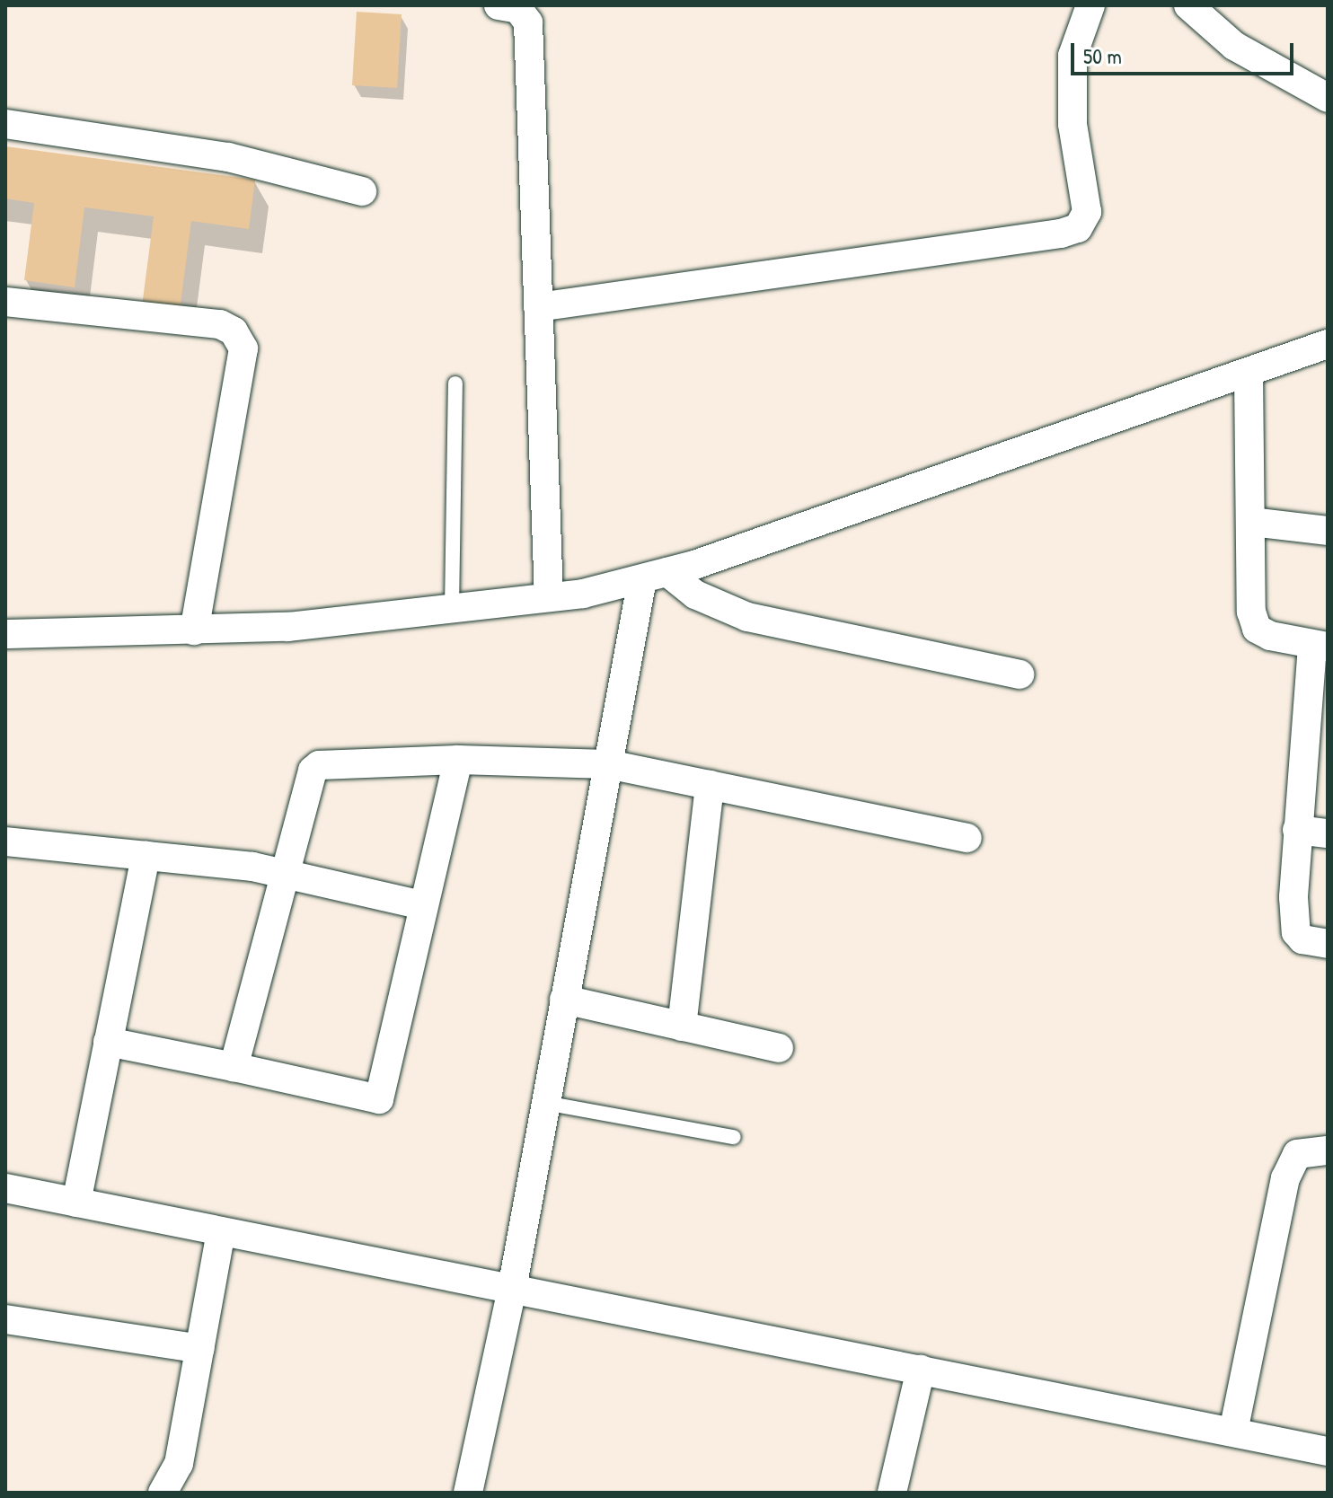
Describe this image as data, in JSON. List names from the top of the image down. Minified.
{"scale_bar":"50 m"}
